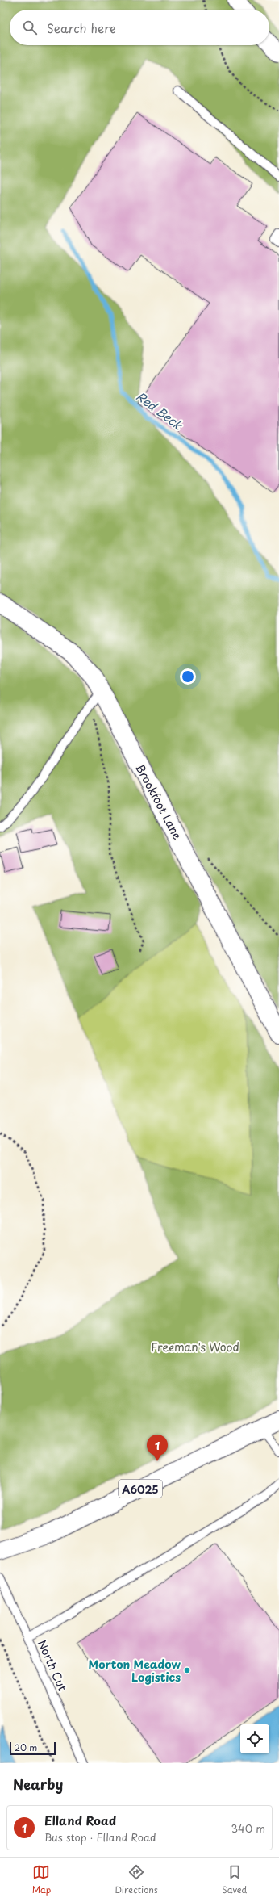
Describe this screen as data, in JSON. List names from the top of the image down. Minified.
{"streets":{"street":["Brookfoot Lane","A6025"],"lane":["North Cut"]},"water":["Red Beck"],"parks":["Freeman's Wood"],"places":["Morton Meadow Logistics"],"scale_bar":"20 m","page":{"search":"Search here","pins":"1","scale":"20 m","heading":"Nearby","list":[{"mark":"1","name":"Elland Road","note":"Bus stop · Elland Road","value":"340 m"}],"nav":["Map","Directions","Saved"]}}
